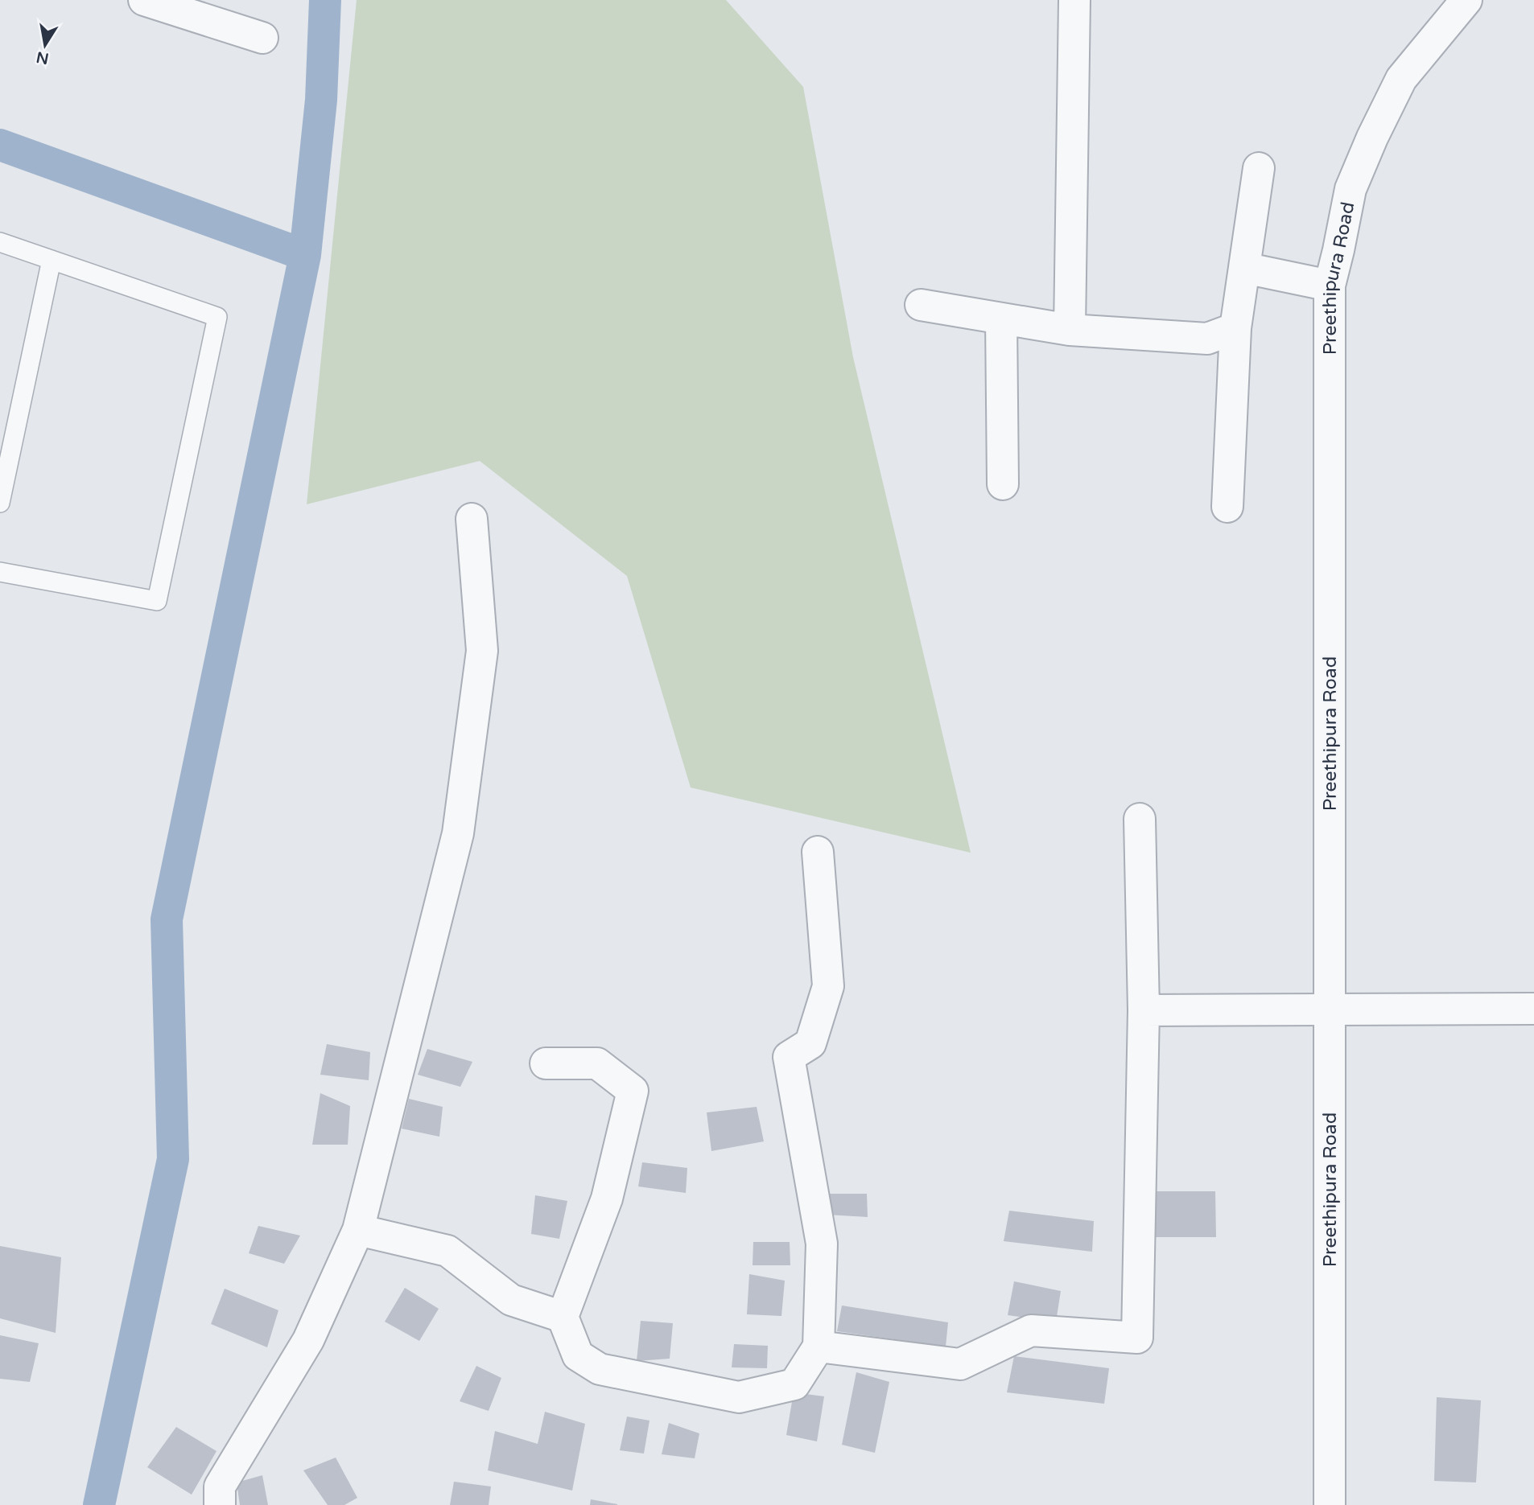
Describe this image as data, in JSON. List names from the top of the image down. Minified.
{"streets":{"street":["Preethipura Road"]},"north":"bottom"}
